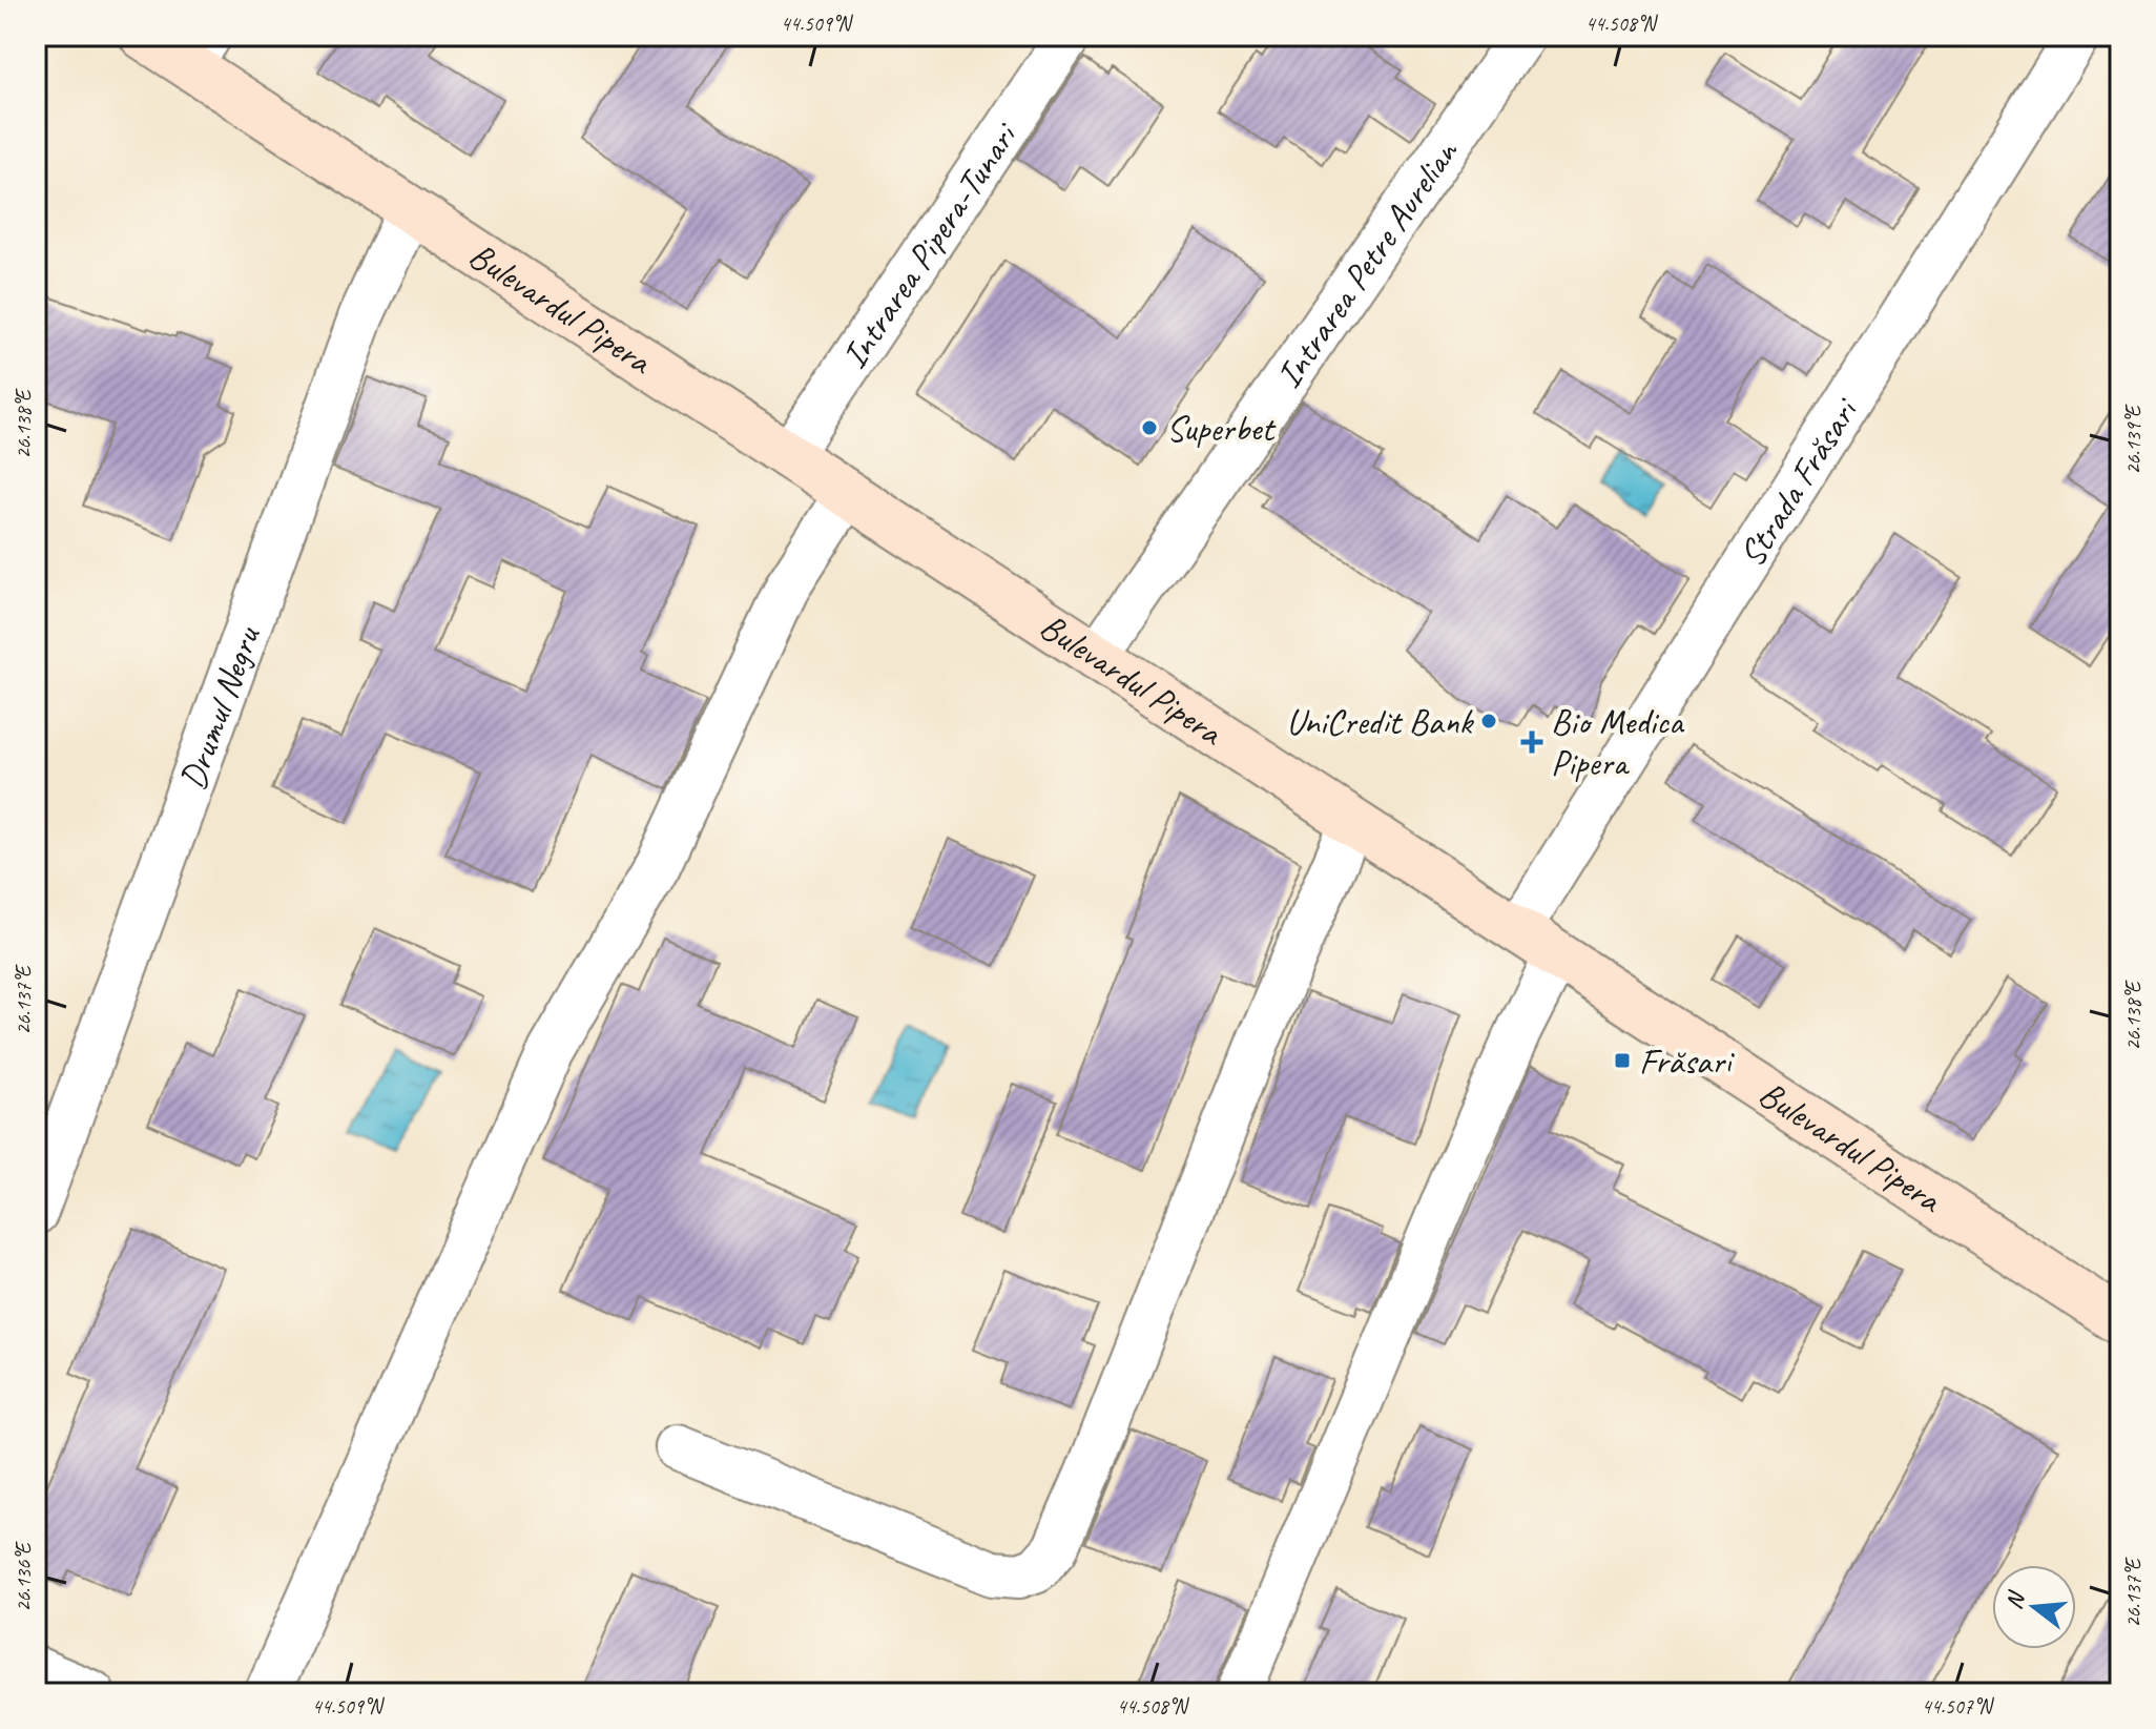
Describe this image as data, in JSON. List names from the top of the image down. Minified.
{"streets":{"main road":["Bulevardul Pipera"],"street":["Intrarea Pipera-Tunari","Intrarea Petre Aurelian","Strada Frăsari","Drumul Negru"]},"crossings":[["Intrarea Pipera-Tunari","Bulevardul Pipera"],["Intrarea Petre Aurelian","Bulevardul Pipera"],["Bulevardul Pipera","Strada Frăsari"],["Bulevardul Pipera","Drumul Negru"]],"places":{"other":["Superbet","UniCredit Bank"],"health":["Bio Medica Pipera"],"transit":["Frăsari"]},"north":"left","coordinates":["44.509°N","44.508°N","26.138°E","26.139°E","26.137°E","26.136°E","44.507°N"]}
